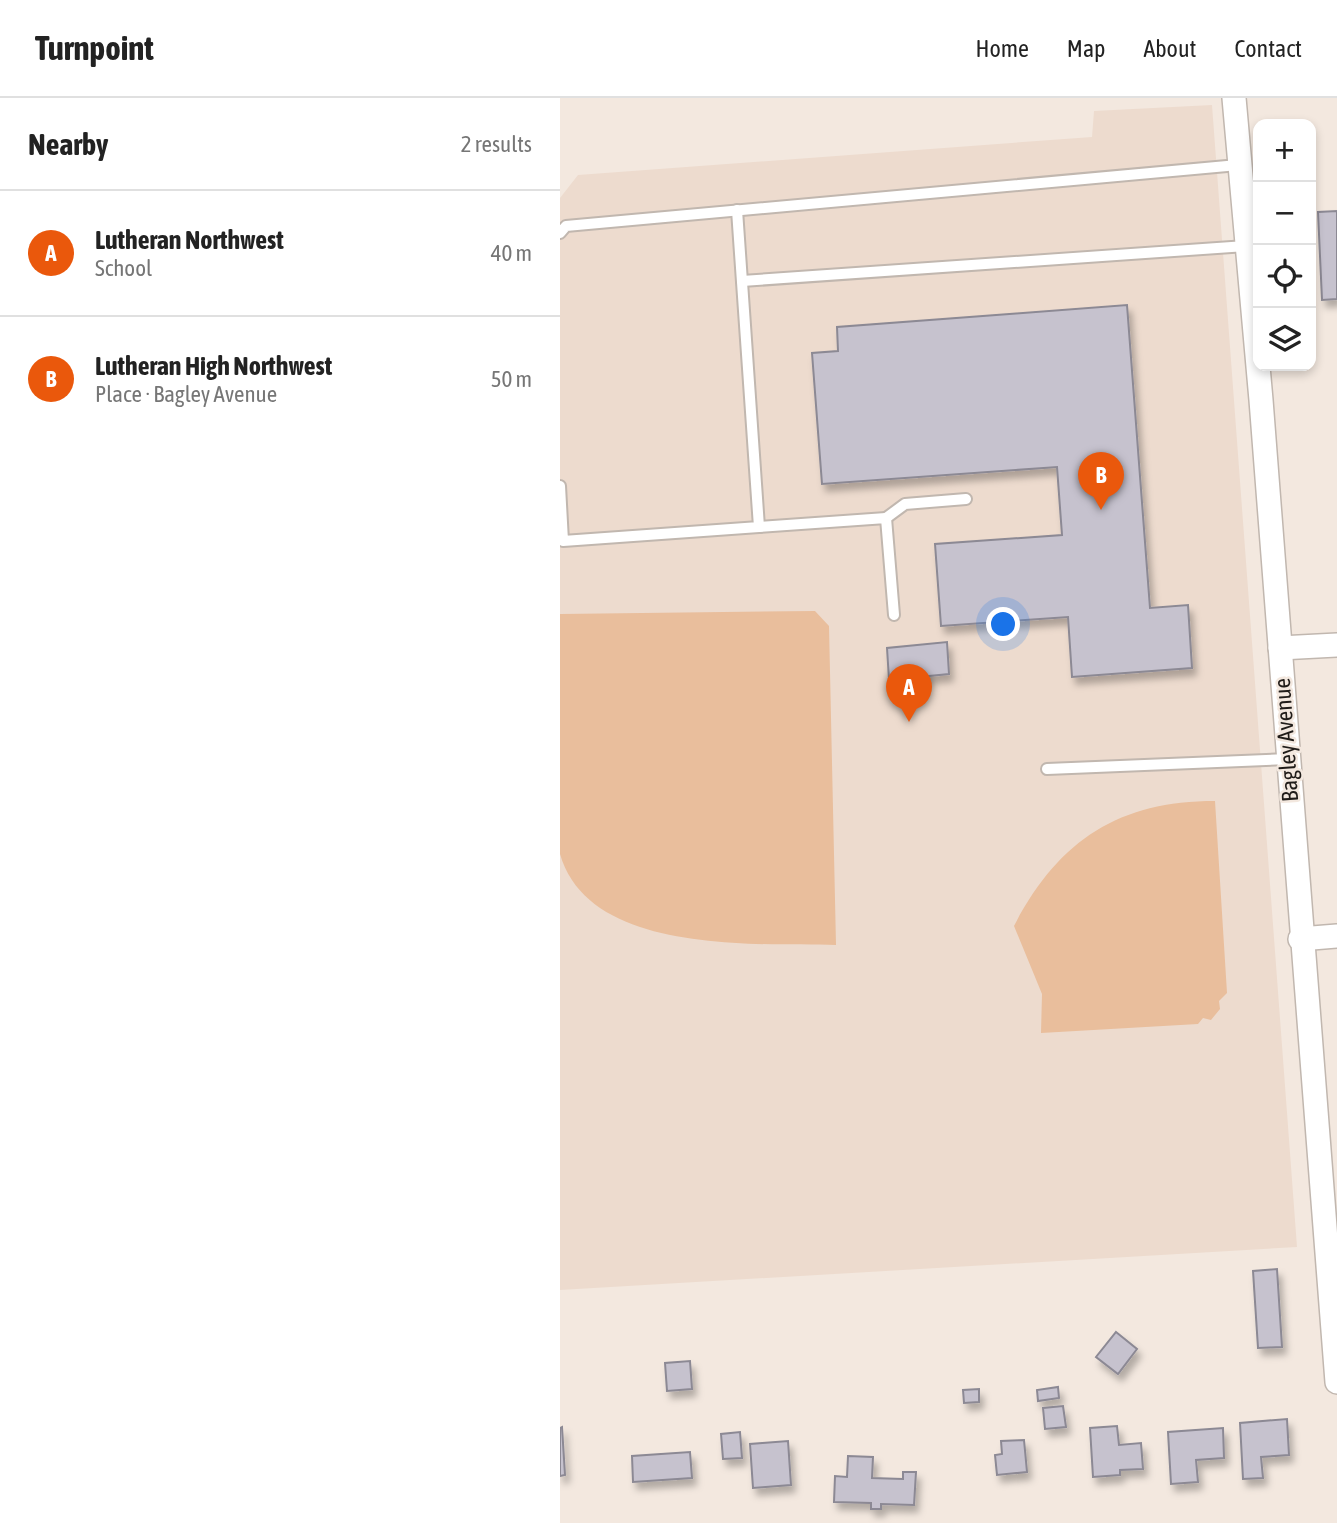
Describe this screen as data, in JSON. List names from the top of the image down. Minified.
{"streets":{"street":["Bagley Avenue"]},"page":{"header":"Turnpoint","nav":["Home","Map","About","Contact"],"heading":["Nearby","2 results"],"map_buttons":["+","−"],"list":[{"mark":"A","name":"Lutheran Northwest","note":"School","value":"40 m"},{"mark":"B","name":"Lutheran High Northwest","note":"Place · Bagley Avenue","value":"50 m"}],"pins":["B","A"]}}
